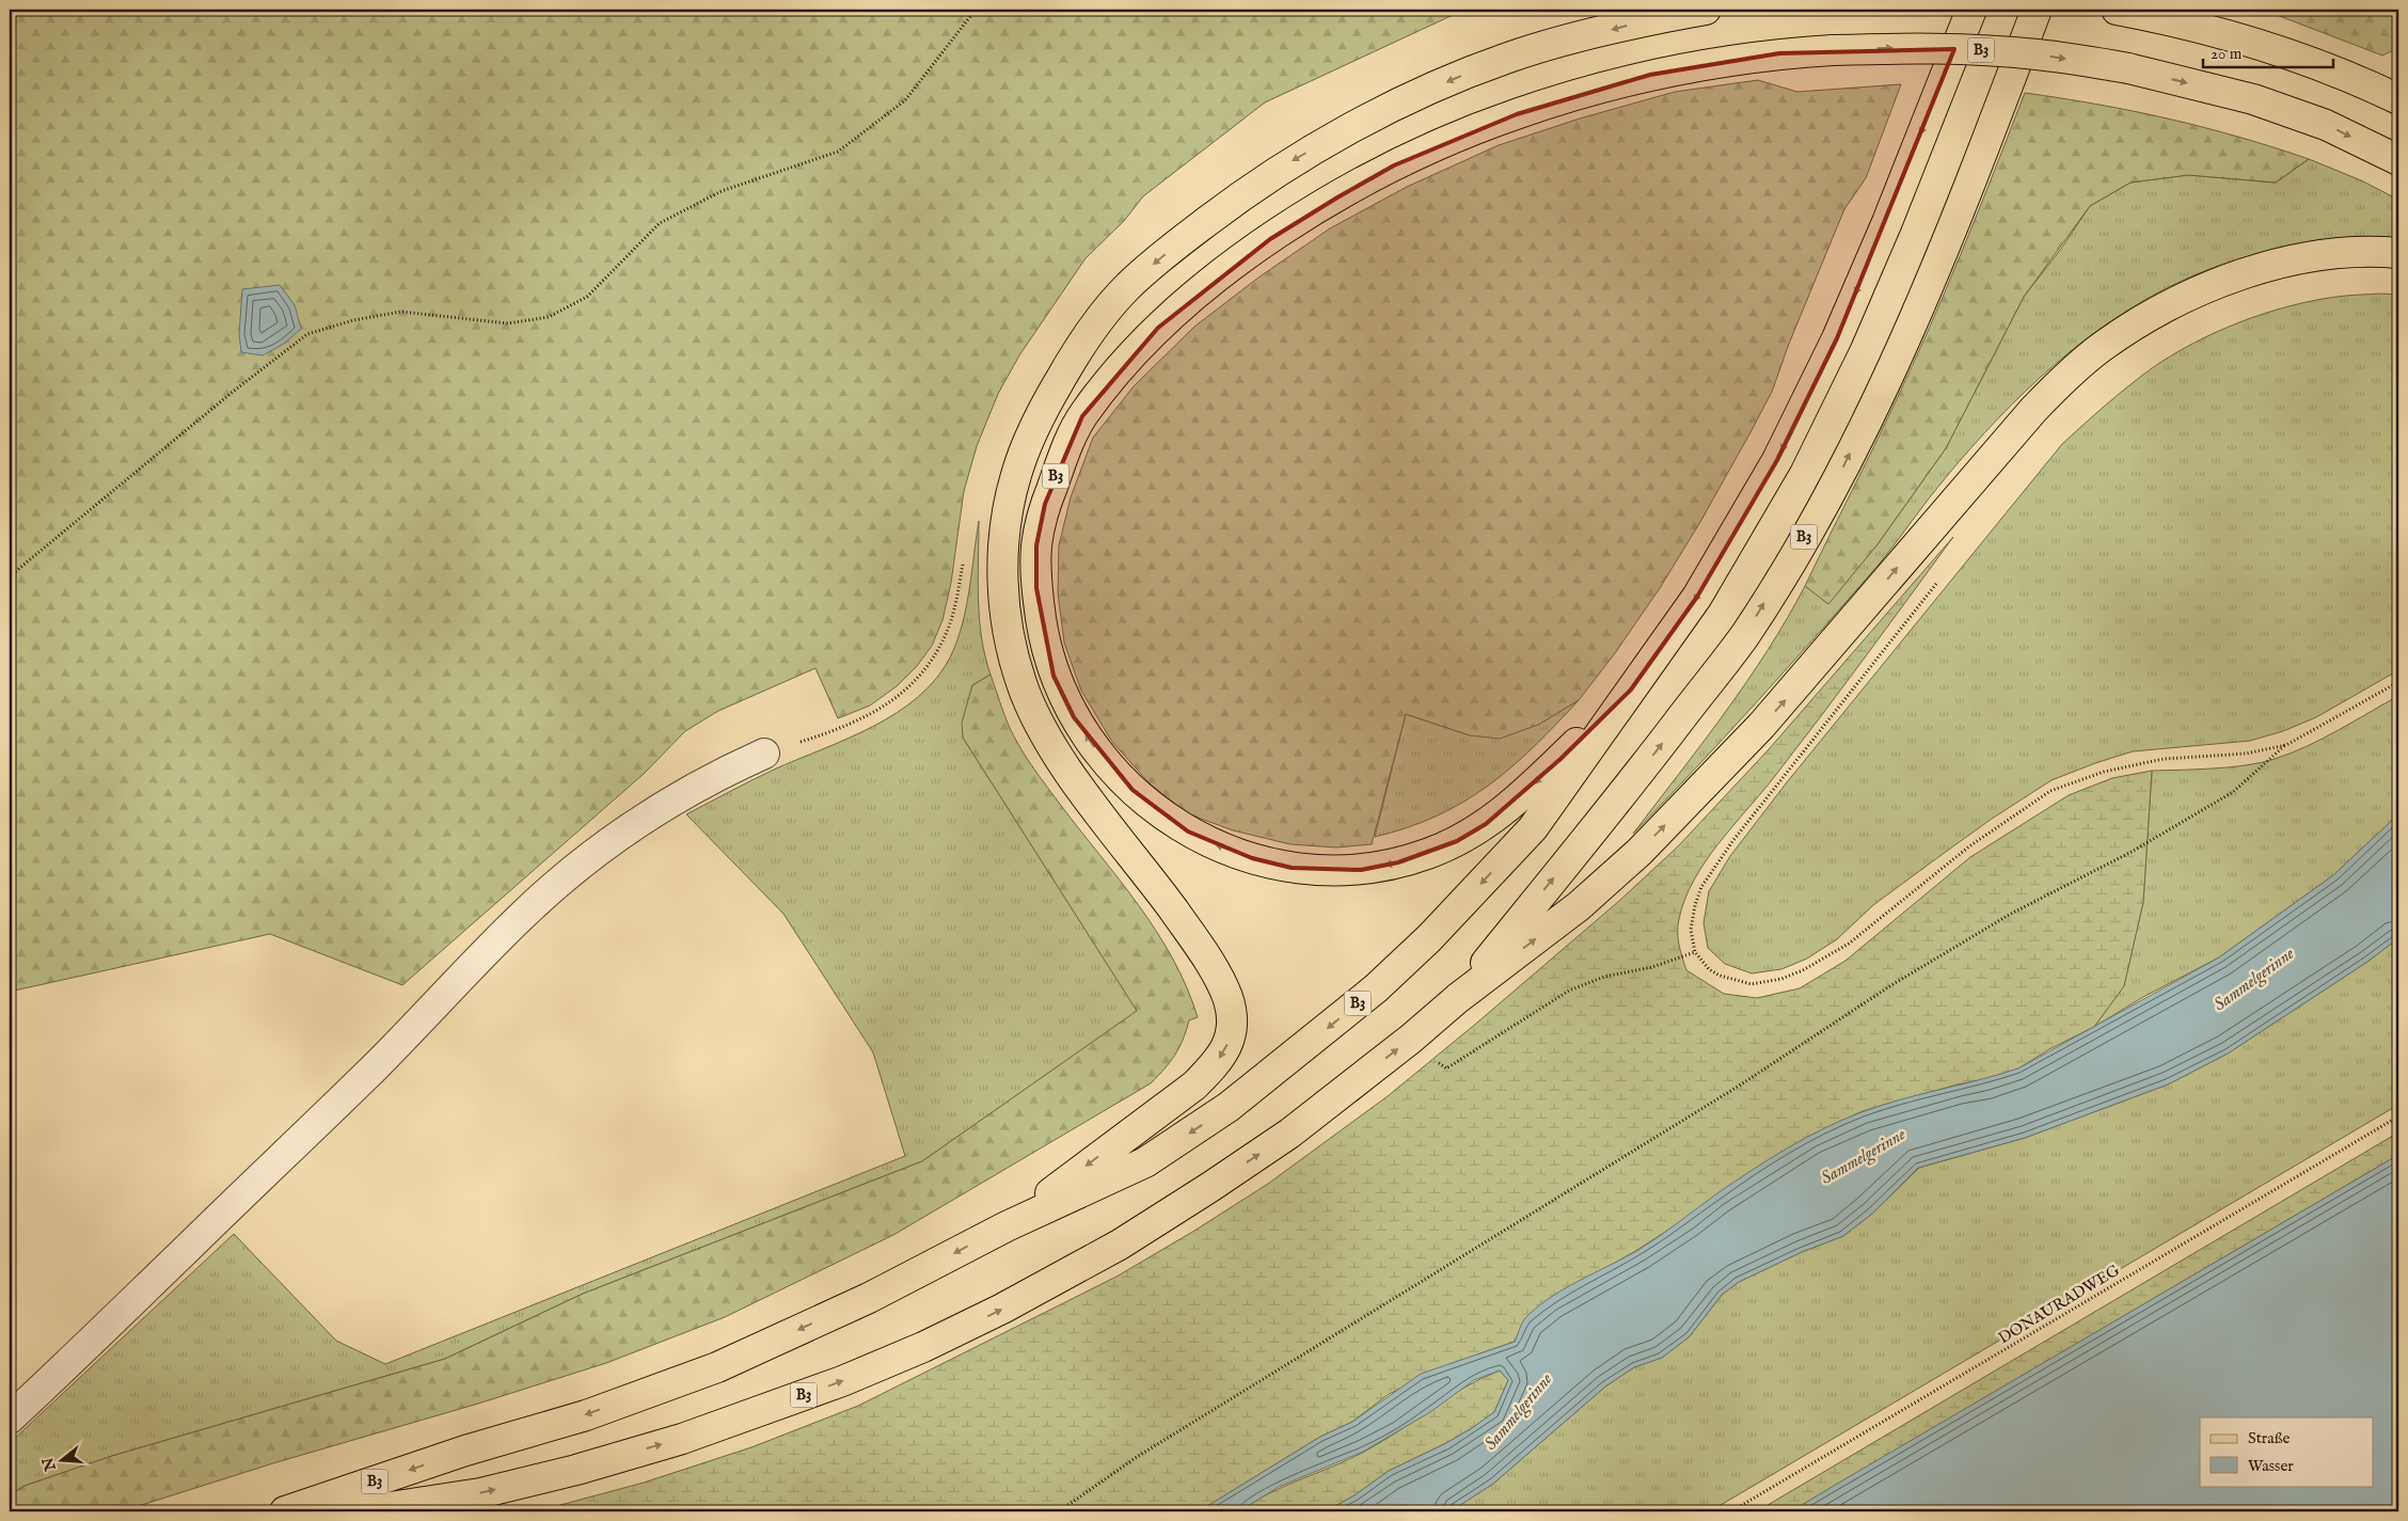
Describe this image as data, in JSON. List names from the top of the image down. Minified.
{"streets":{"main road":["B3"],"path":["DONAURADWEG"]},"water":["Sammelgerinne"],"legend":["Straße","Wasser"],"scale_bar":"20 m","north":"left"}
